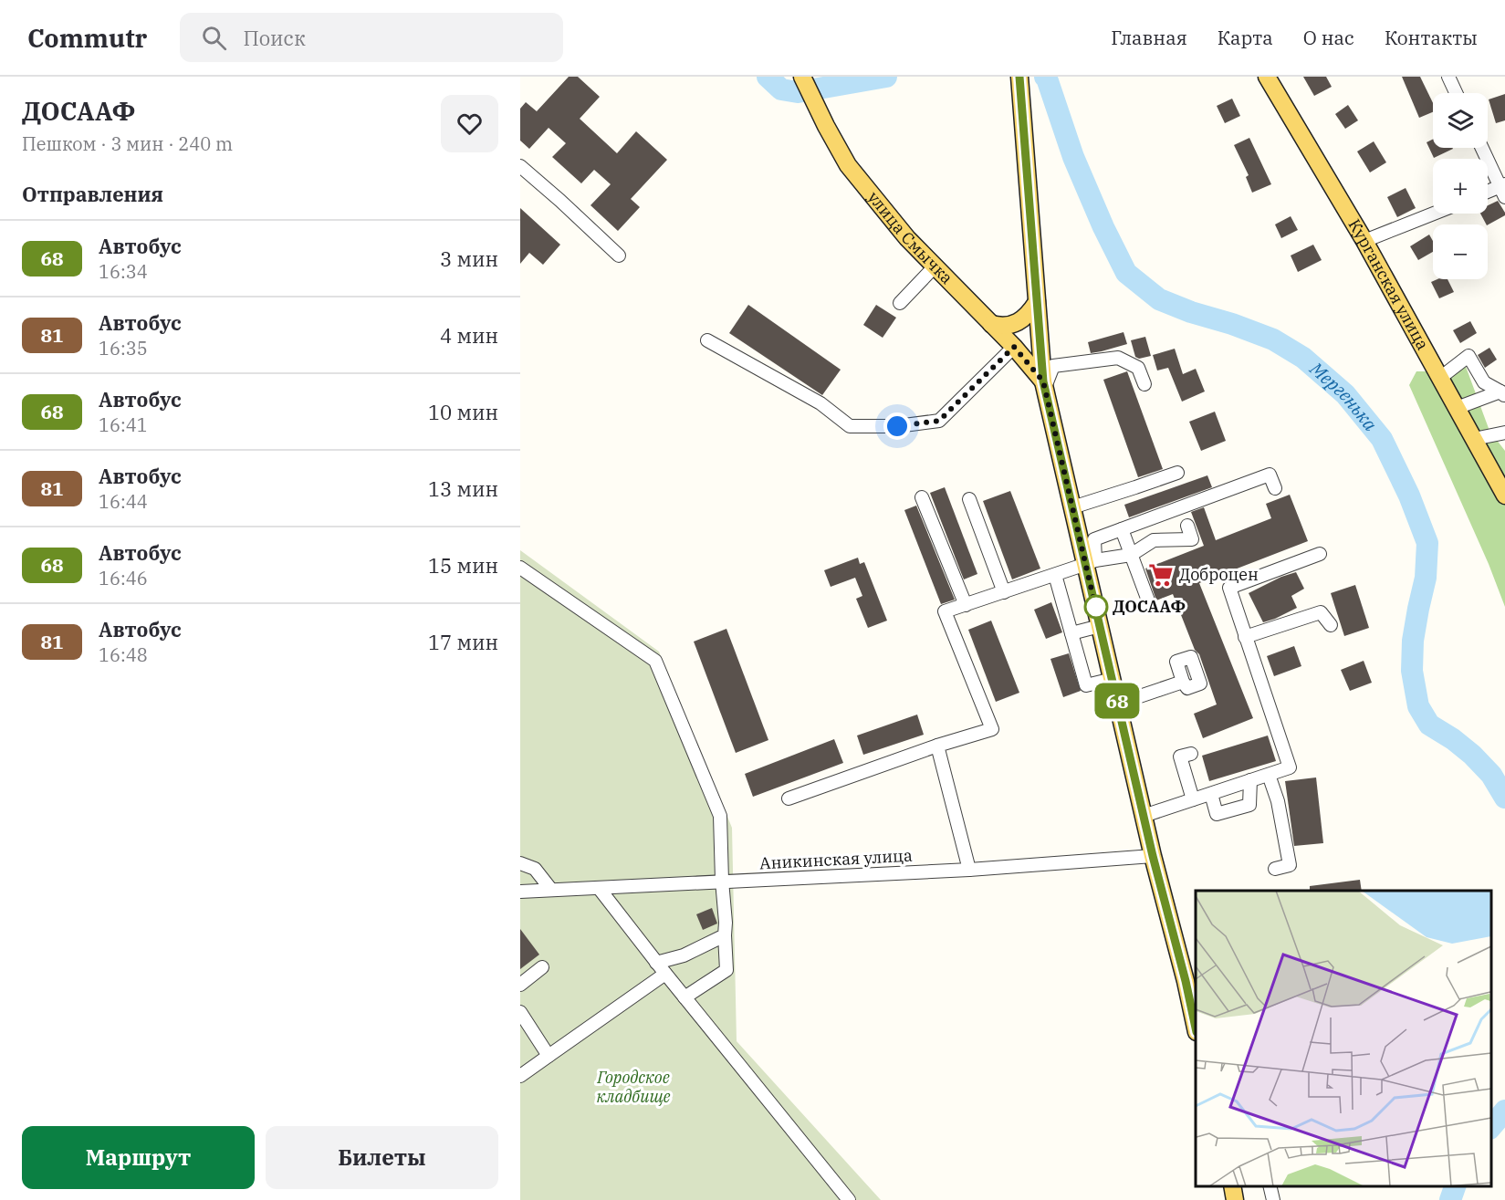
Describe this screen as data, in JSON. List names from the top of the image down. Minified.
{"streets":{"main road":["улица Смычка","Курганская улица"],"street":["Аникинская улица"]},"water":["Мергенька"],"parks":["Городское кладбище"],"places":{"supermarket":["Доброцен"],"other":["ДОСААФ"]},"lines":["bus line 68"],"page":{"header":"Commutr","search":"Поиск","nav":["Главная","Карта","О нас","Контакты"],"heading":[["ДОСААФ","Пешком · 3 мин · 240 m"],"Отправления"],"on_map":"68","map_buttons":["+","−"],"list":[{"mark":"68","name":"Автобус","note":"16:34","value":"3 мин"},{"mark":"81","name":"Автобус","note":"16:35","value":"4 мин"},{"mark":"68","name":"Автобус","note":"16:41","value":"10 мин"},{"mark":"81","name":"Автобус","note":"16:44","value":"13 мин"},{"mark":"68","name":"Автобус","note":"16:46","value":"15 мин"},{"mark":"81","name":"Автобус","note":"16:48","value":"17 мин"}],"buttons":["Маршрут","Билеты"]}}
